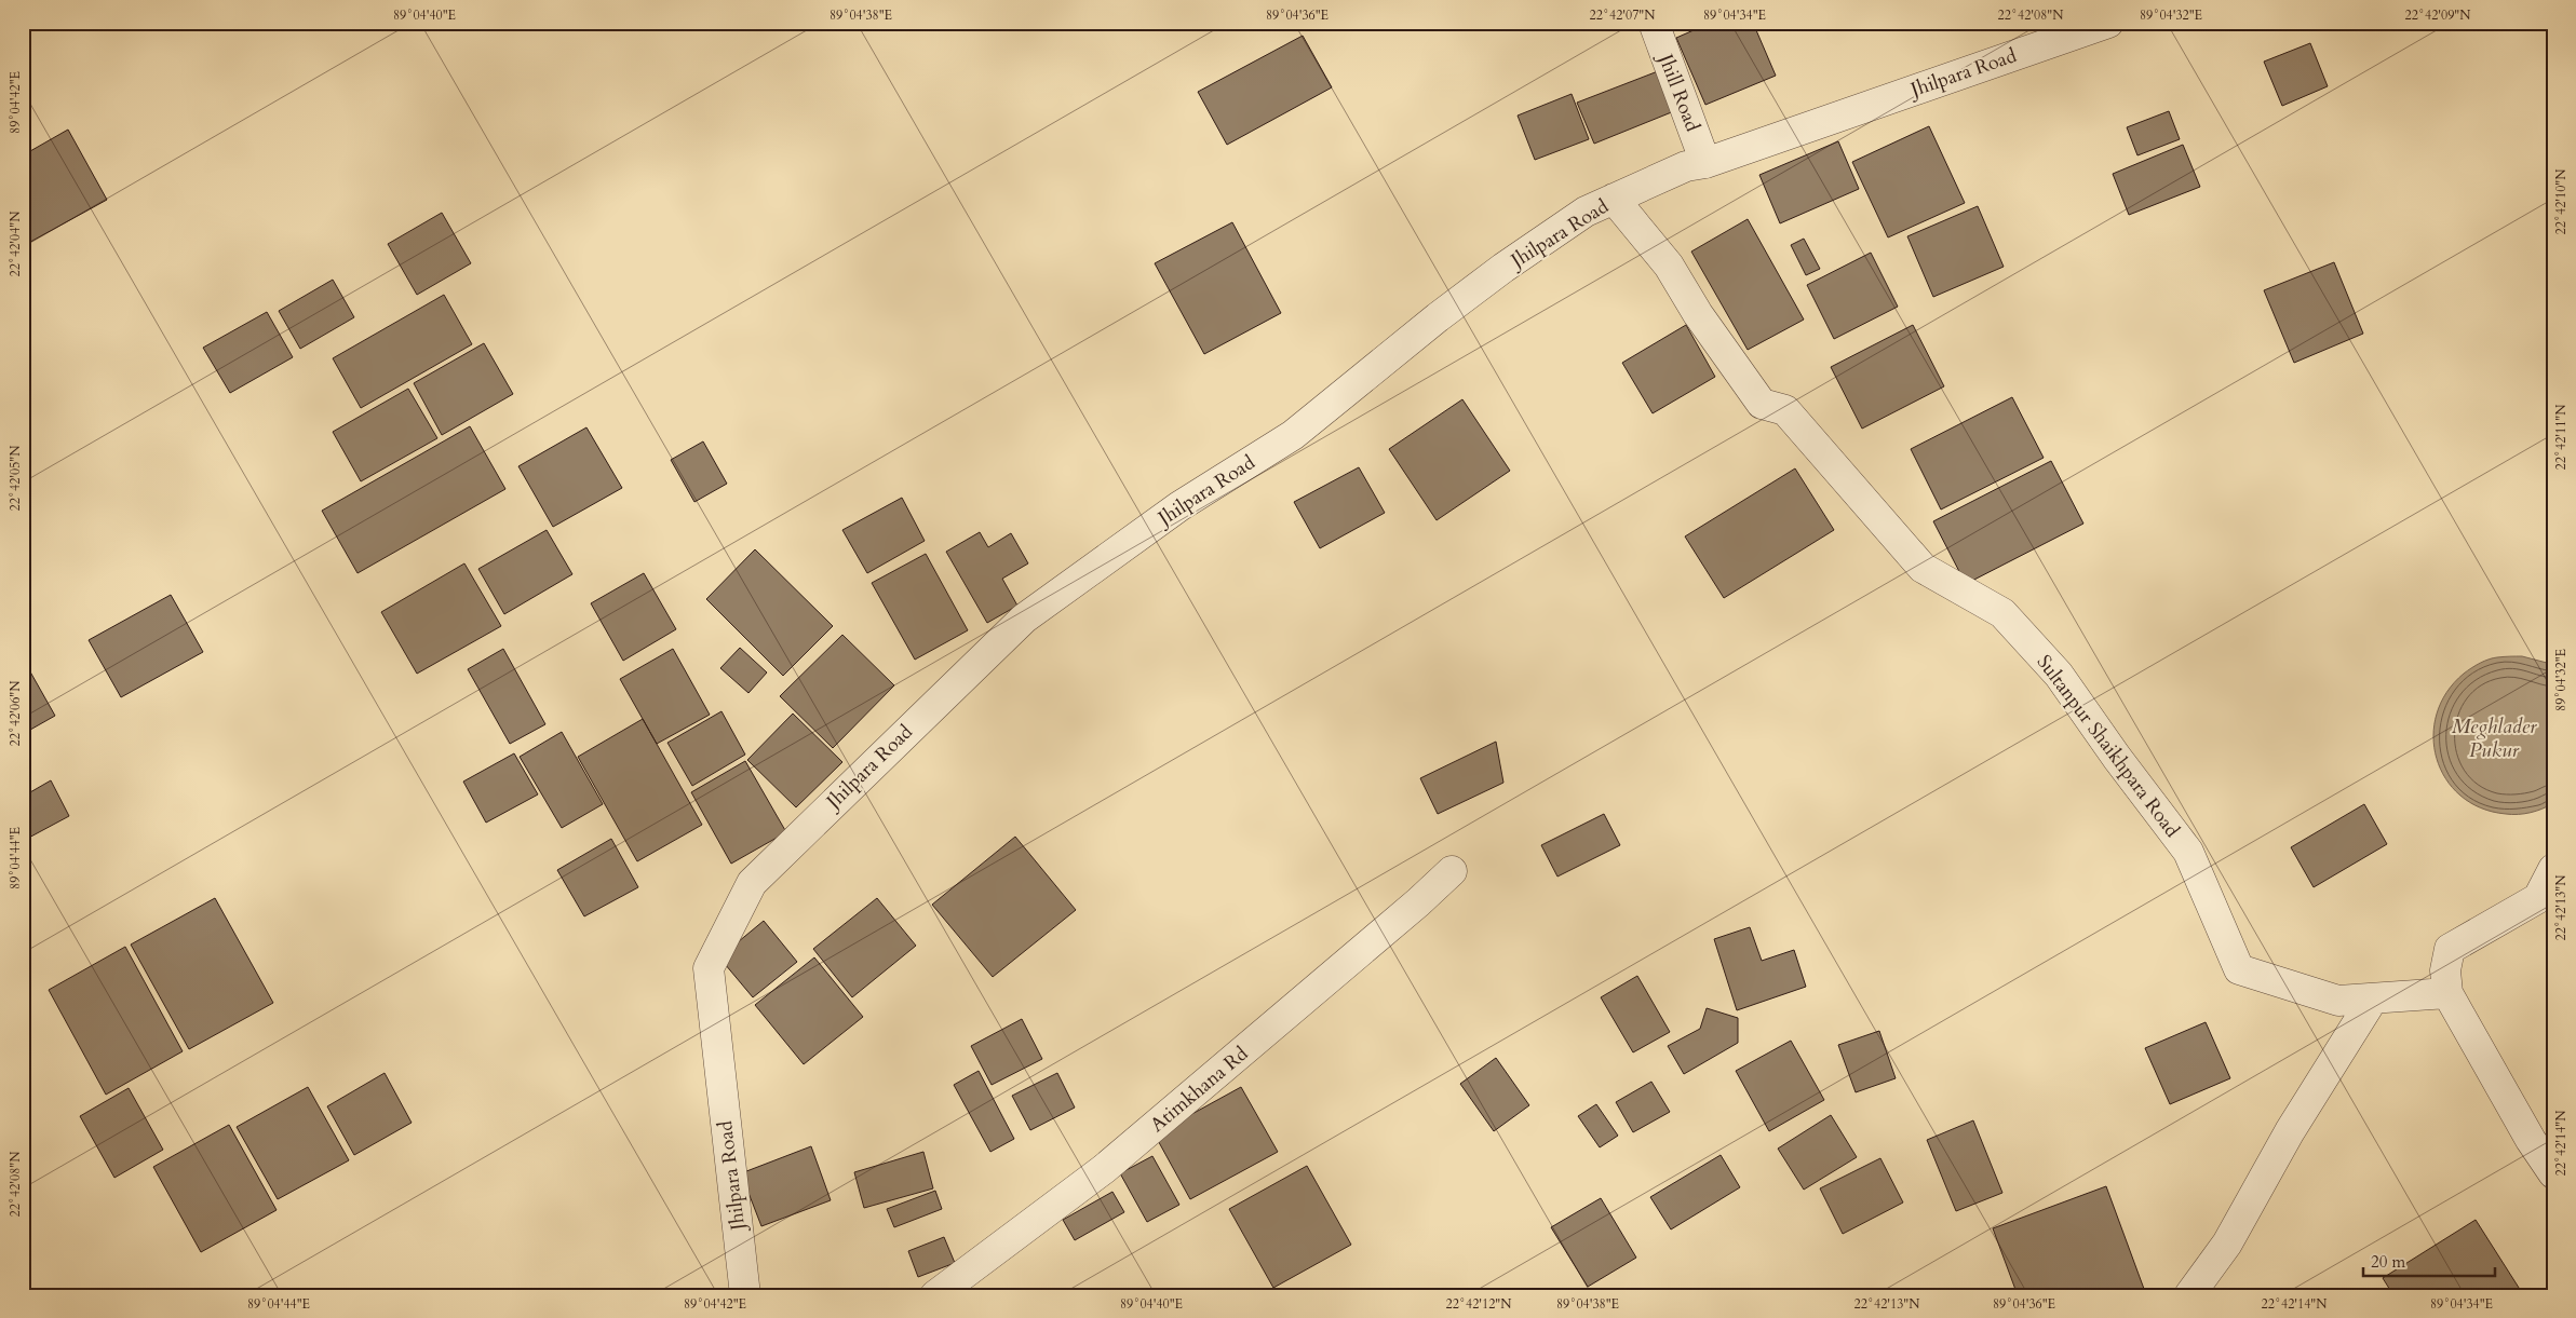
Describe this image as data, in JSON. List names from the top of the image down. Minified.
{"streets":{"street":["Jhilpara Road","Jhill Road","Sultanpur Shaikhpara Road","Atimkhana Rd"]},"crossings":[["Jhilpara Road","Jhill Road"],["Jhilpara Road","Sultanpur Shaikhpara Road"]],"water":["Meghlader Pukur"],"scale_bar":"20 m","coordinates":["89°04'40\"E","89°04'38\"E","89°04'36\"E","22°42'07\"N","89°04'34\"E","22°42'08\"N","89°04'32\"E","22°42'09\"N","89°04'42\"E","22°42'10\"N","22°42'04\"N","22°42'11\"N","22°42'05\"N","22°42'06\"N","89°04'44\"E","22°42'13\"N","22°42'14\"N","22°42'12\"N"]}
